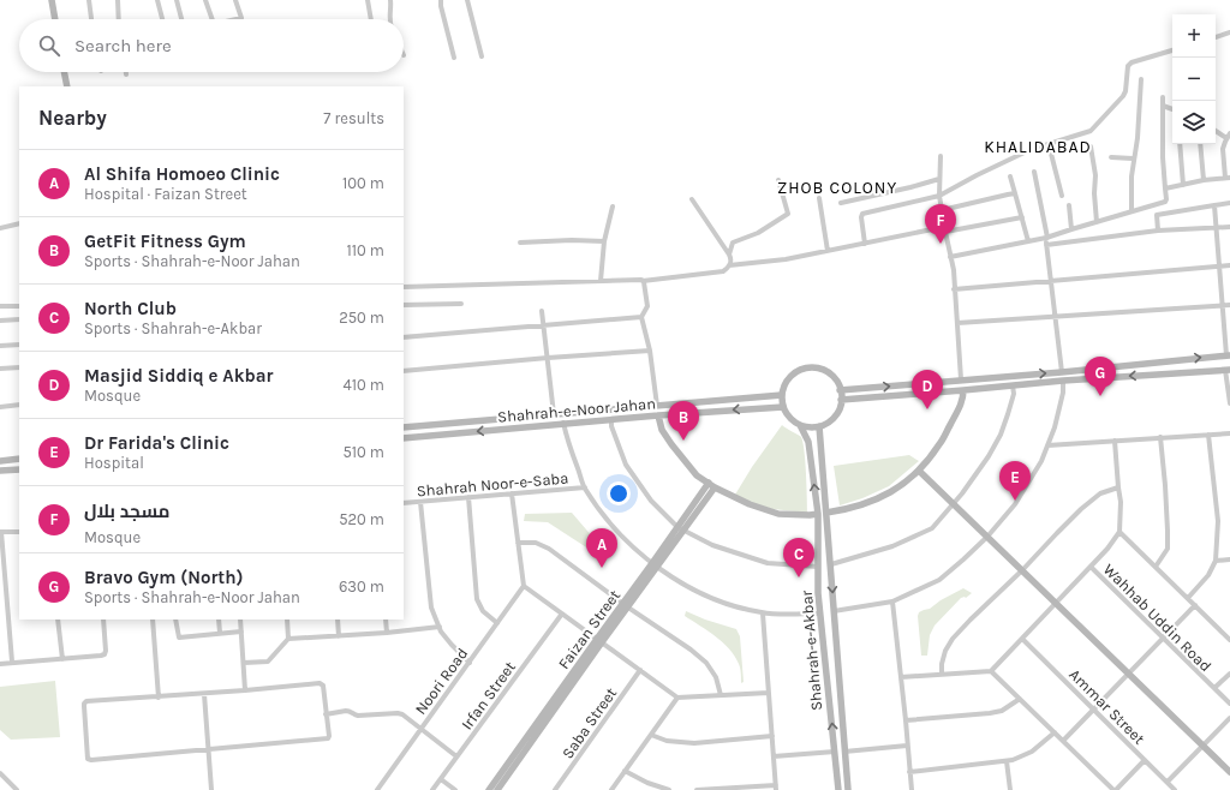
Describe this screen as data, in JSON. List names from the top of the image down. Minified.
{"streets":{"main road":["Shahrah-e-Noor Jahan","Faizan Street","Shahrah-e-Akbar"],"street":["Shahrah Noor-e-Saba","Wahhab Uddin Road","Noori Road","Irfan Street","Ammar Street","Saba Street"]},"crossings":[["Shahrah-e-Noor Jahan","Shahrah-e-Akbar"]],"districts":["KHALIDABAD","ZHOB COLONY"],"page":{"map_buttons":["+","−"],"search":"Search here","heading":["Nearby","7 results"],"list":[{"mark":"A","name":"Al Shifa Homoeo Clinic","note":"Hospital · Faizan Street","value":"100 m"},{"mark":"B","name":"GetFit Fitness Gym","note":"Sports · Shahrah-e-Noor Jahan","value":"110 m"},{"mark":"C","name":"North Club","note":"Sports · Shahrah-e-Akbar","value":"250 m"},{"mark":"D","name":"Masjid Siddiq e Akbar","note":"Mosque","value":"410 m"},{"mark":"E","name":"Dr Farida's Clinic","note":"Hospital","value":"510 m"},{"mark":"F","name":"مسجد بلال","note":"Mosque","value":"520 m"},{"mark":"G","name":"Bravo Gym (North)","note":"Sports · Shahrah-e-Noor Jahan","value":"630 m"}],"pins":["F","G","D","B","E","A","C"]}}
